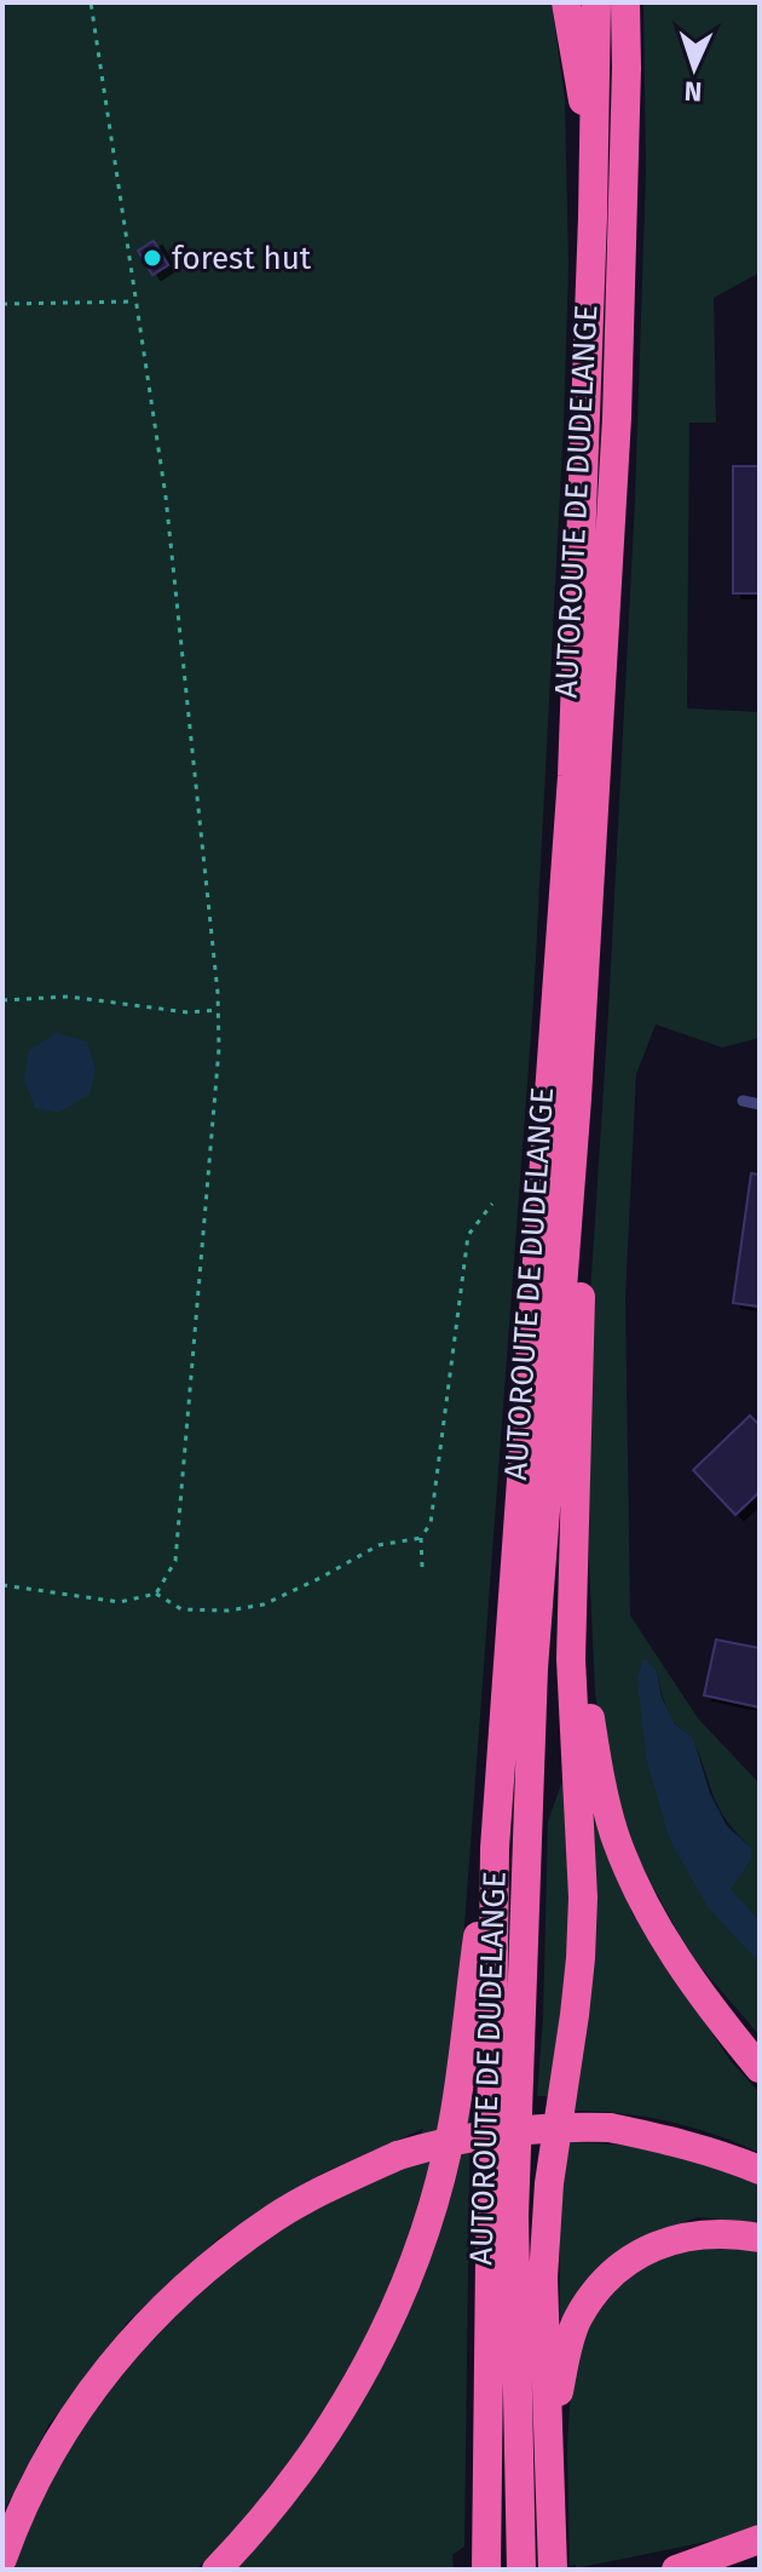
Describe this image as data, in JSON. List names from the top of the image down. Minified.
{"streets":{"highway":["AUTOROUTE DE DUDELANGE"]},"places":["forest hut"],"north":"bottom"}
